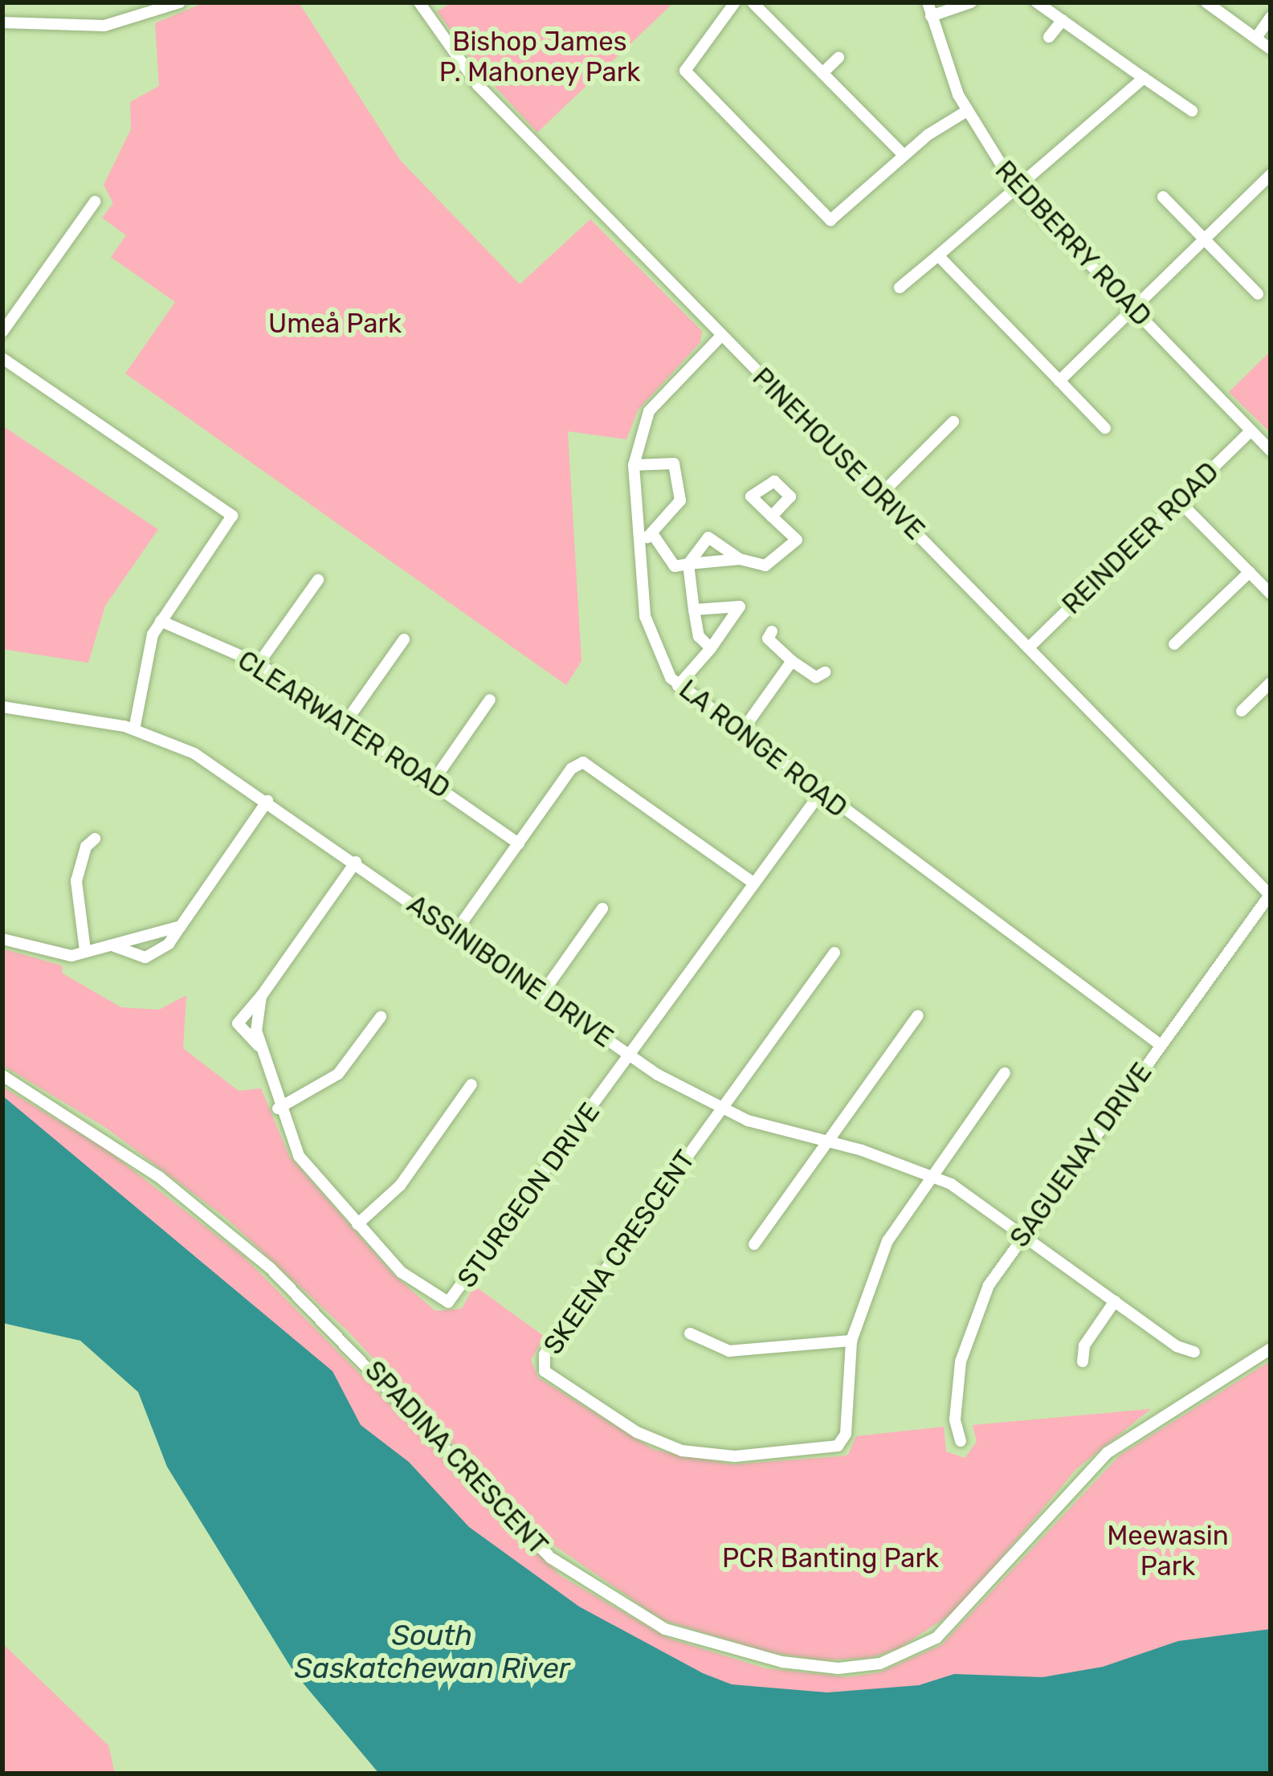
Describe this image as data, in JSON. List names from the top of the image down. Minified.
{"streets":{"street":["REDBERRY ROAD","PINEHOUSE DRIVE","REINDEER ROAD","CLEARWATER ROAD","LA RONGE ROAD","ASSINIBOINE DRIVE","SAGUENAY DRIVE","STURGEON DRIVE","SKEENA CRESCENT","SPADINA CRESCENT"]},"crossings":[["REDBERRY ROAD","REINDEER ROAD"],["PINEHOUSE DRIVE","REINDEER ROAD"],["PINEHOUSE DRIVE","LA RONGE ROAD"],["PINEHOUSE DRIVE","SAGUENAY DRIVE"],["LA RONGE ROAD","SAGUENAY DRIVE"],["ASSINIBOINE DRIVE","SAGUENAY DRIVE"],["ASSINIBOINE DRIVE","STURGEON DRIVE"],["ASSINIBOINE DRIVE","SKEENA CRESCENT"]],"water":["South Saskatchewan River"],"parks":["Bishop James P. Mahoney Park","Umeå Park","Meewasin Park","PCR Banting Park"]}
